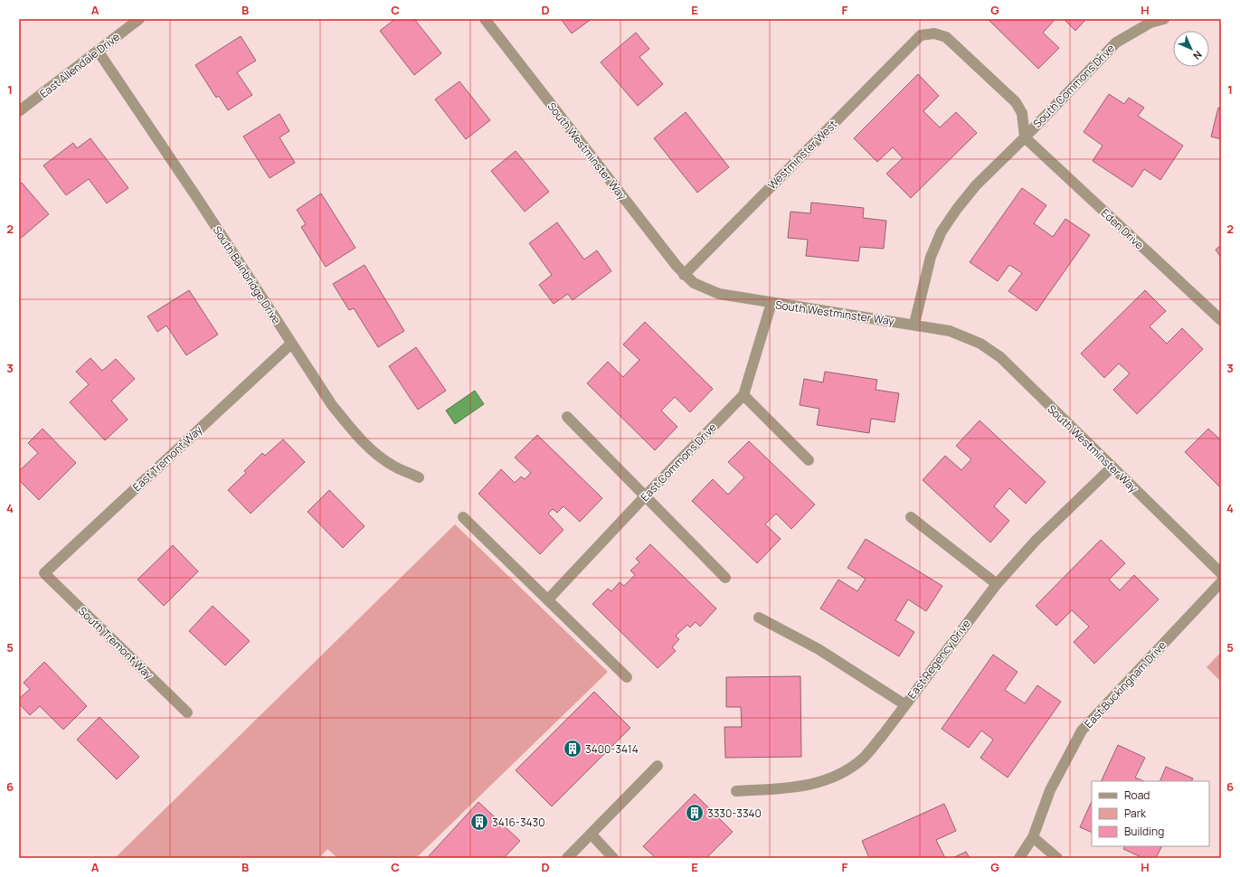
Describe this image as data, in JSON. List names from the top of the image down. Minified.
{"streets":{"street":["East Allendale Drive","South Commons Drive","South Westminster Way","Westminster West","Eden Drive","South Bainbridge Drive","East Tremont Way","East Commons Drive","South Tremont Way","East Regency Drive","East Buckingham Drive"]},"crossings":[["East Allendale Drive","South Bainbridge Drive"],["South Commons Drive","Westminster West"],["South Commons Drive","Eden Drive"],["South Westminster Way","Westminster West"],["South Westminster Way","East Commons Drive"],["South Westminster Way","East Regency Drive"],["Westminster West","Eden Drive"],["South Bainbridge Drive","East Tremont Way"],["East Tremont Way","South Tremont Way"]],"places":{"building":["3400-3414","3330-3340","3416-3430"]},"legend":["Road","Park","Building"],"north":"bottom right","grid":{"columns":["A","B","C","D","E","F","G","H"],"rows":["1","2","3","4","5","6"]}}
